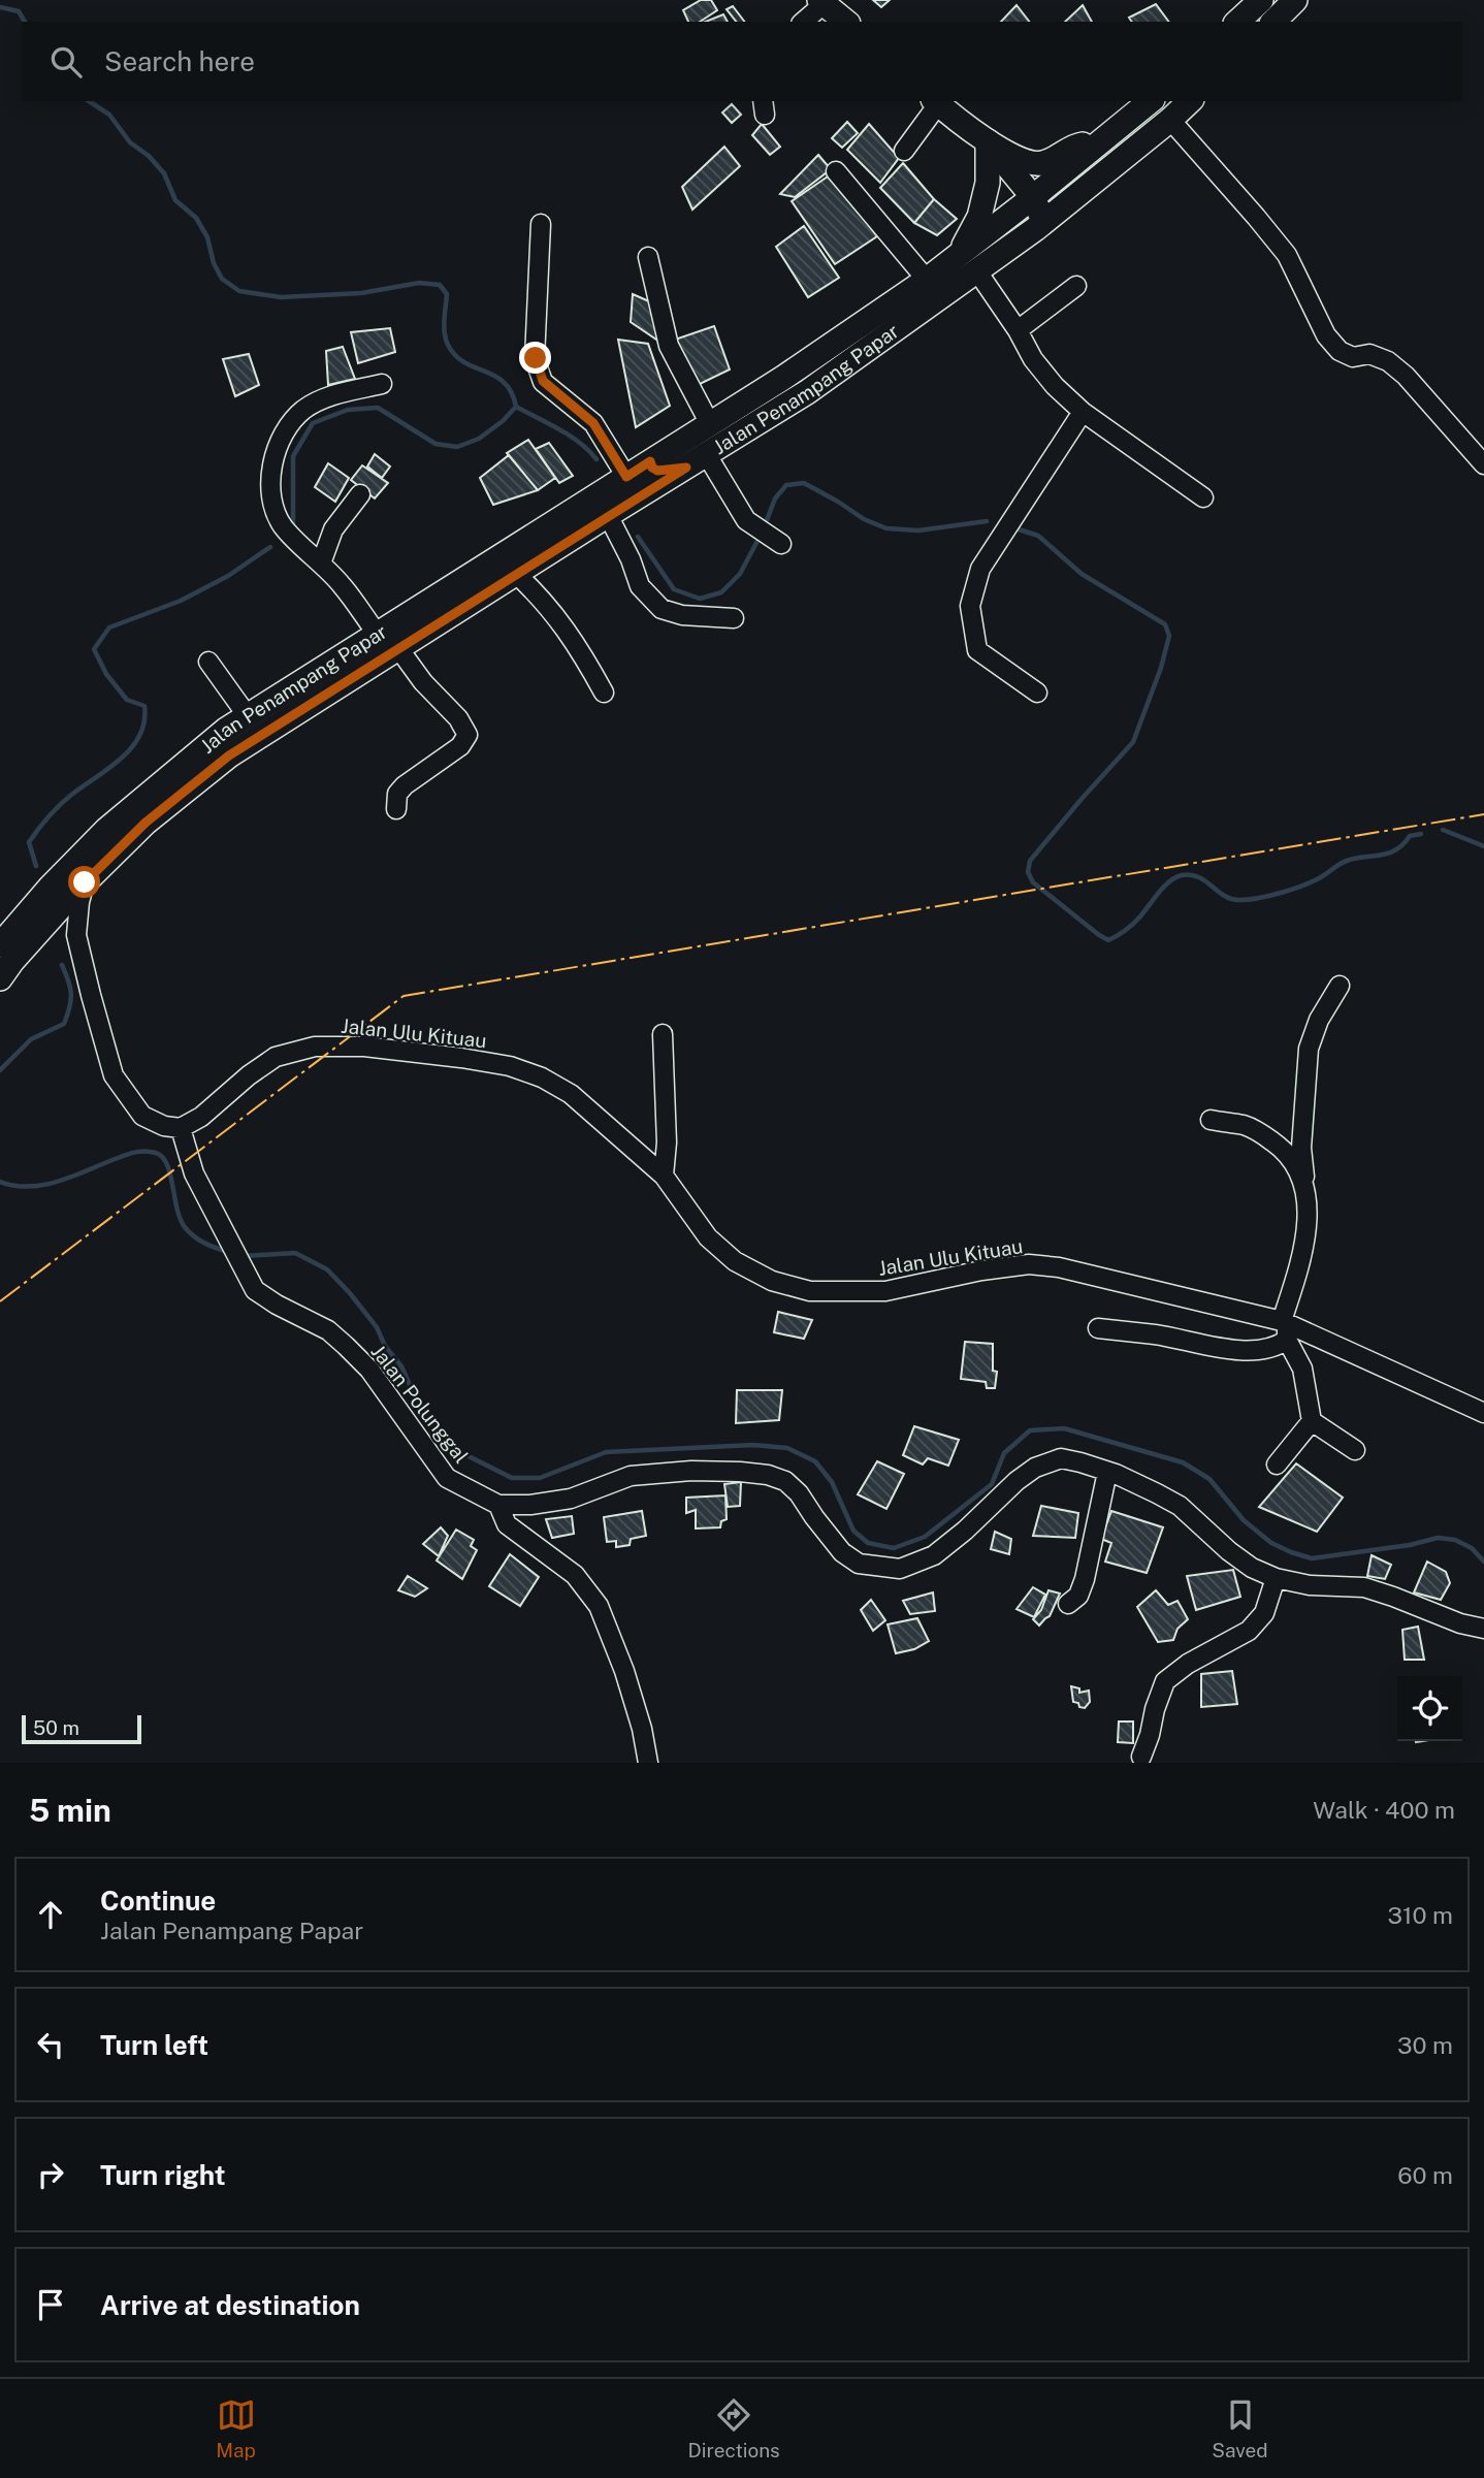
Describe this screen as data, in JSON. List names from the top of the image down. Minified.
{"streets":{"main road":["Jalan Penampang Papar"],"street":["Jalan Ulu Kituau","Jalan Polunggal"]},"crossings":[["Jalan Ulu Kituau","Jalan Polunggal"]],"scale_bar":"50 m","page":{"search":"Search here","scale":"50 m","heading":["5 min","Walk · 400 m"],"list":[["Continue","Jalan Penampang Papar","310 m"],["Turn left","30 m"],["Turn right","60 m"],"Arrive at destination"],"nav":["Map","Directions","Saved"]}}
